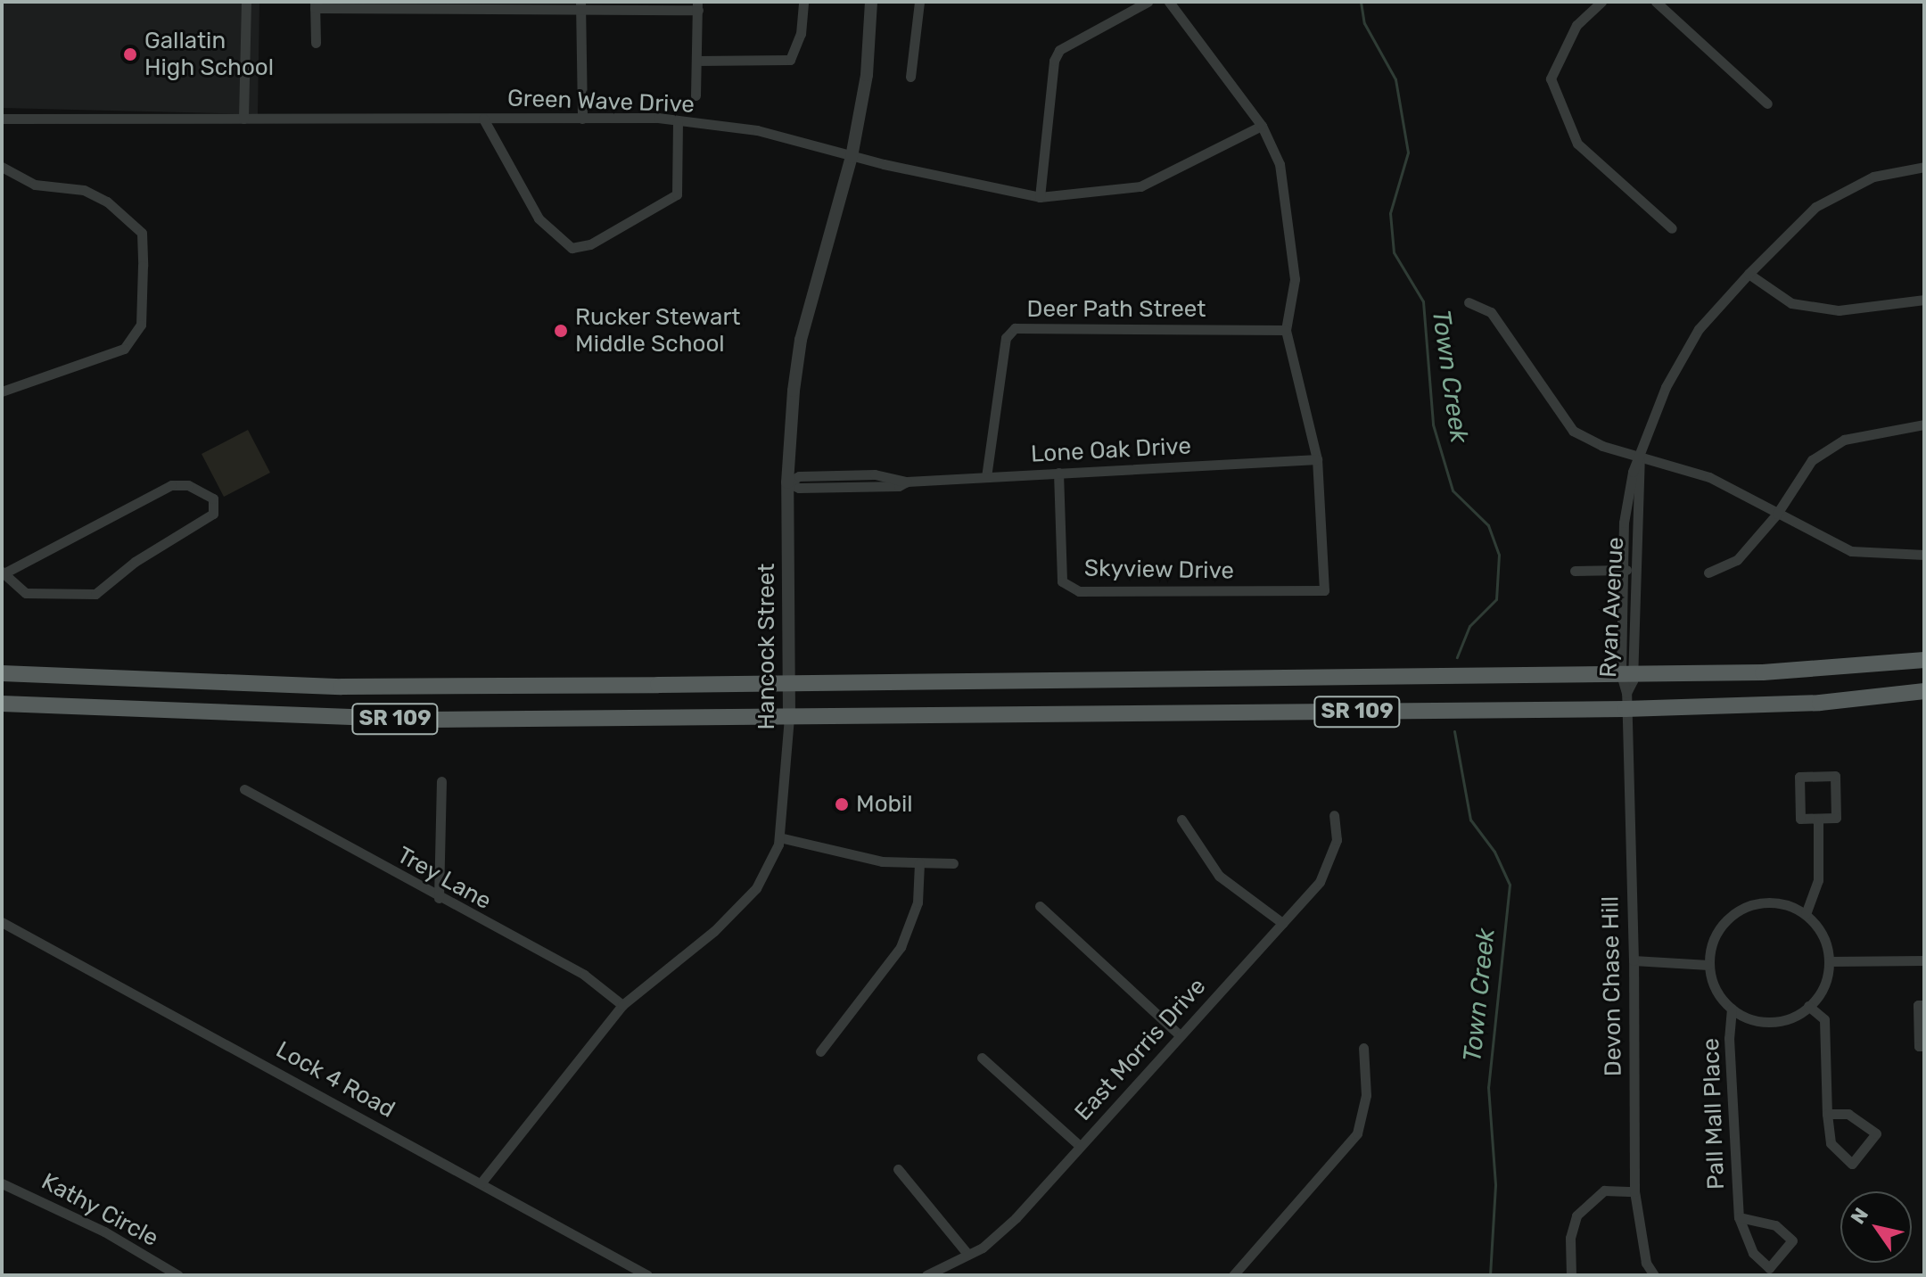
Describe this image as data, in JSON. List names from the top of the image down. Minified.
{"streets":{"highway":["SR 109"],"street":["Green Wave Drive","Deer Path Street","Lone Oak Drive","Skyview Drive","Ryan Avenue","Hancock Street","Trey Lane","Devon Chase Hill","East Morris Drive","Lock 4 Road","Pall Mall Place","Kathy Circle"]},"crossings":[["Green Wave Drive","Hancock Street"],["Deer Path Street","Lone Oak Drive"],["Lone Oak Drive","Skyview Drive"],["Lone Oak Drive","Hancock Street"],["Ryan Avenue","SR 109"],["Ryan Avenue","Devon Chase Hill"],["Hancock Street","SR 109"],["Hancock Street","Trey Lane"],["Hancock Street","Lock 4 Road"],["SR 109","Devon Chase Hill"]],"water":["Town Creek"],"places":["Gallatin High School","Rucker Stewart Middle School","Mobil"],"north":"top left"}
